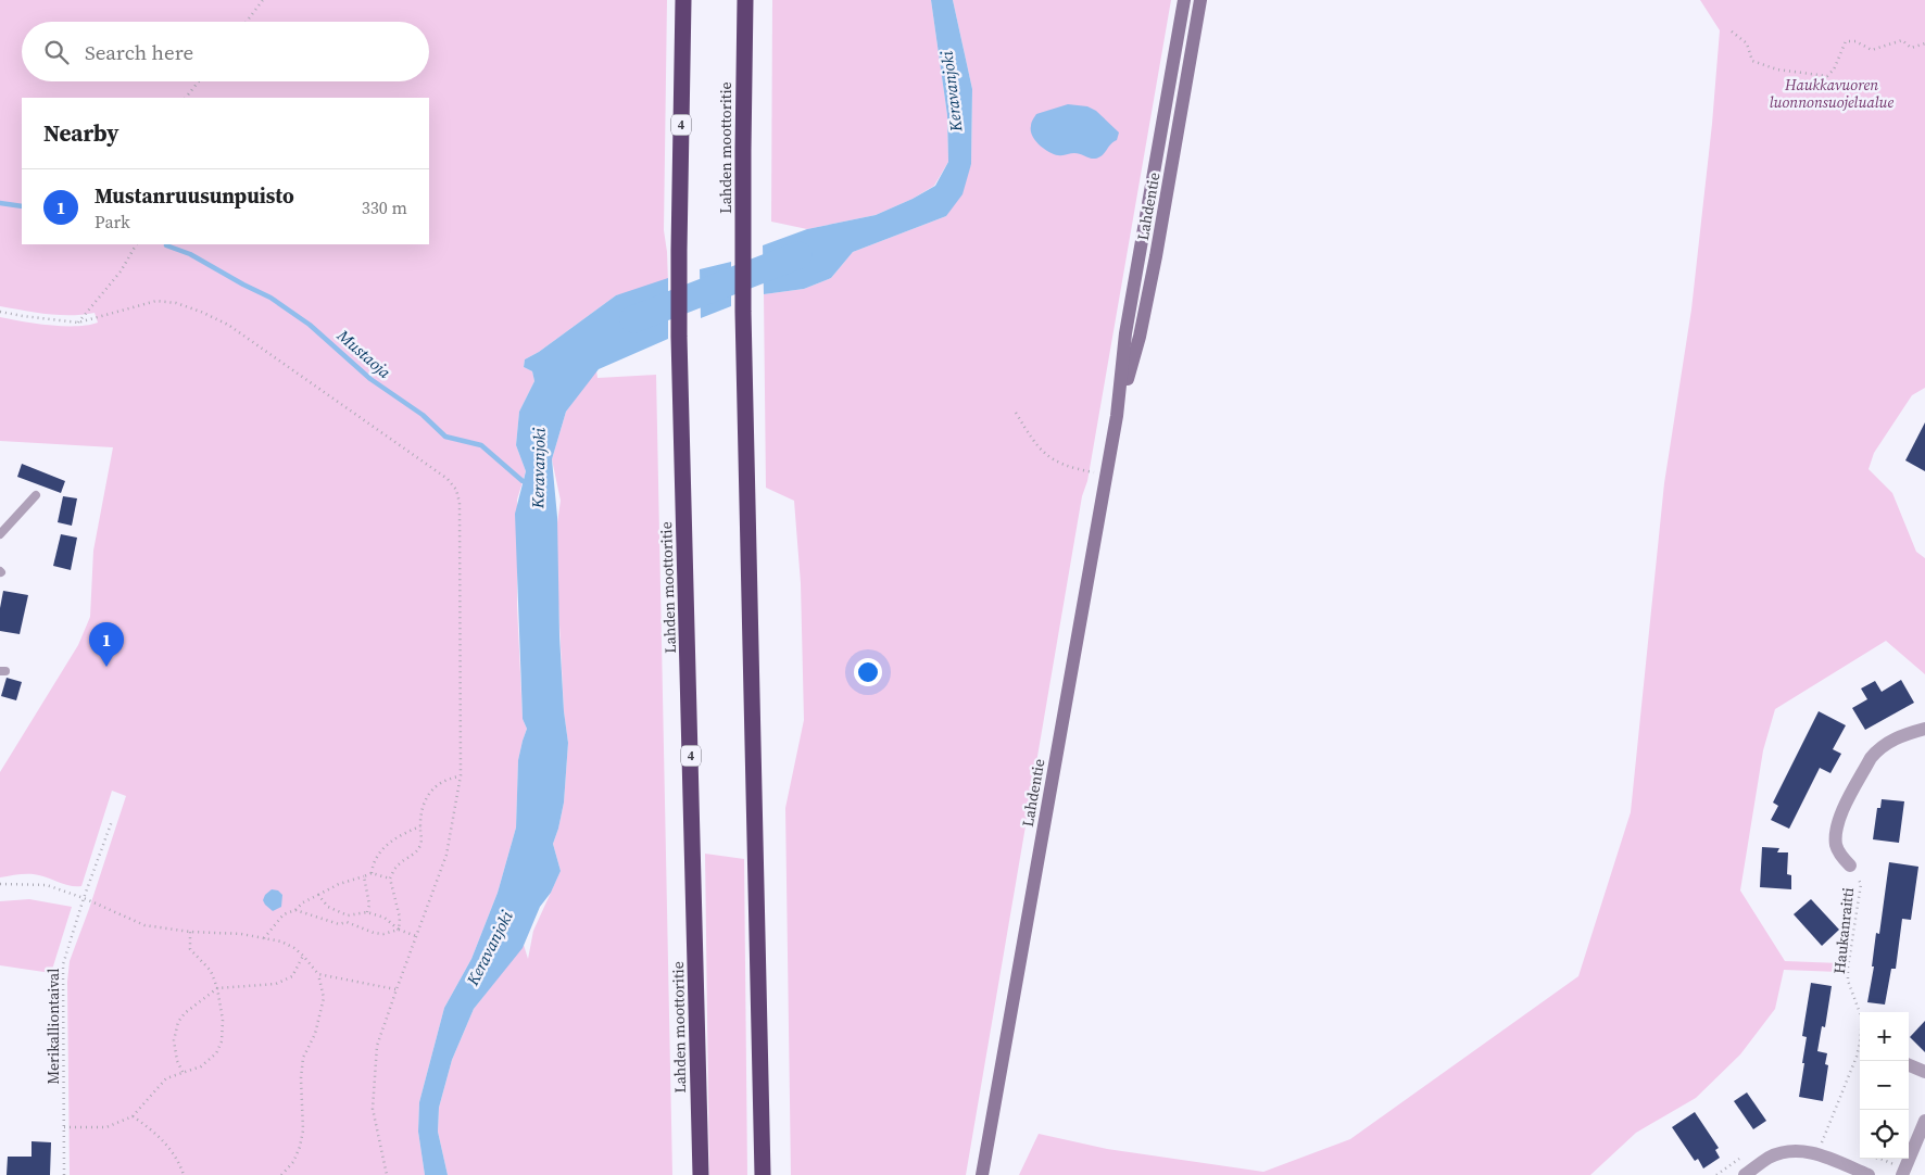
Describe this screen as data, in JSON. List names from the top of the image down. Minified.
{"streets":{"highway":["4","Lahden moottoritie"],"main road":["Lahdentie"],"path":["Haukanraitti","Merikalliontaival"]},"water":["Keravanjoki","Mustaoja"],"parks":["Haukkavuoren luonnonsuojelualue"],"page":{"search":"Search here","heading":"Nearby","list":[{"mark":"1","name":"Mustanruusunpuisto","note":"Park","value":"330 m"}],"pins":"1","map_buttons":["+","−"]}}
